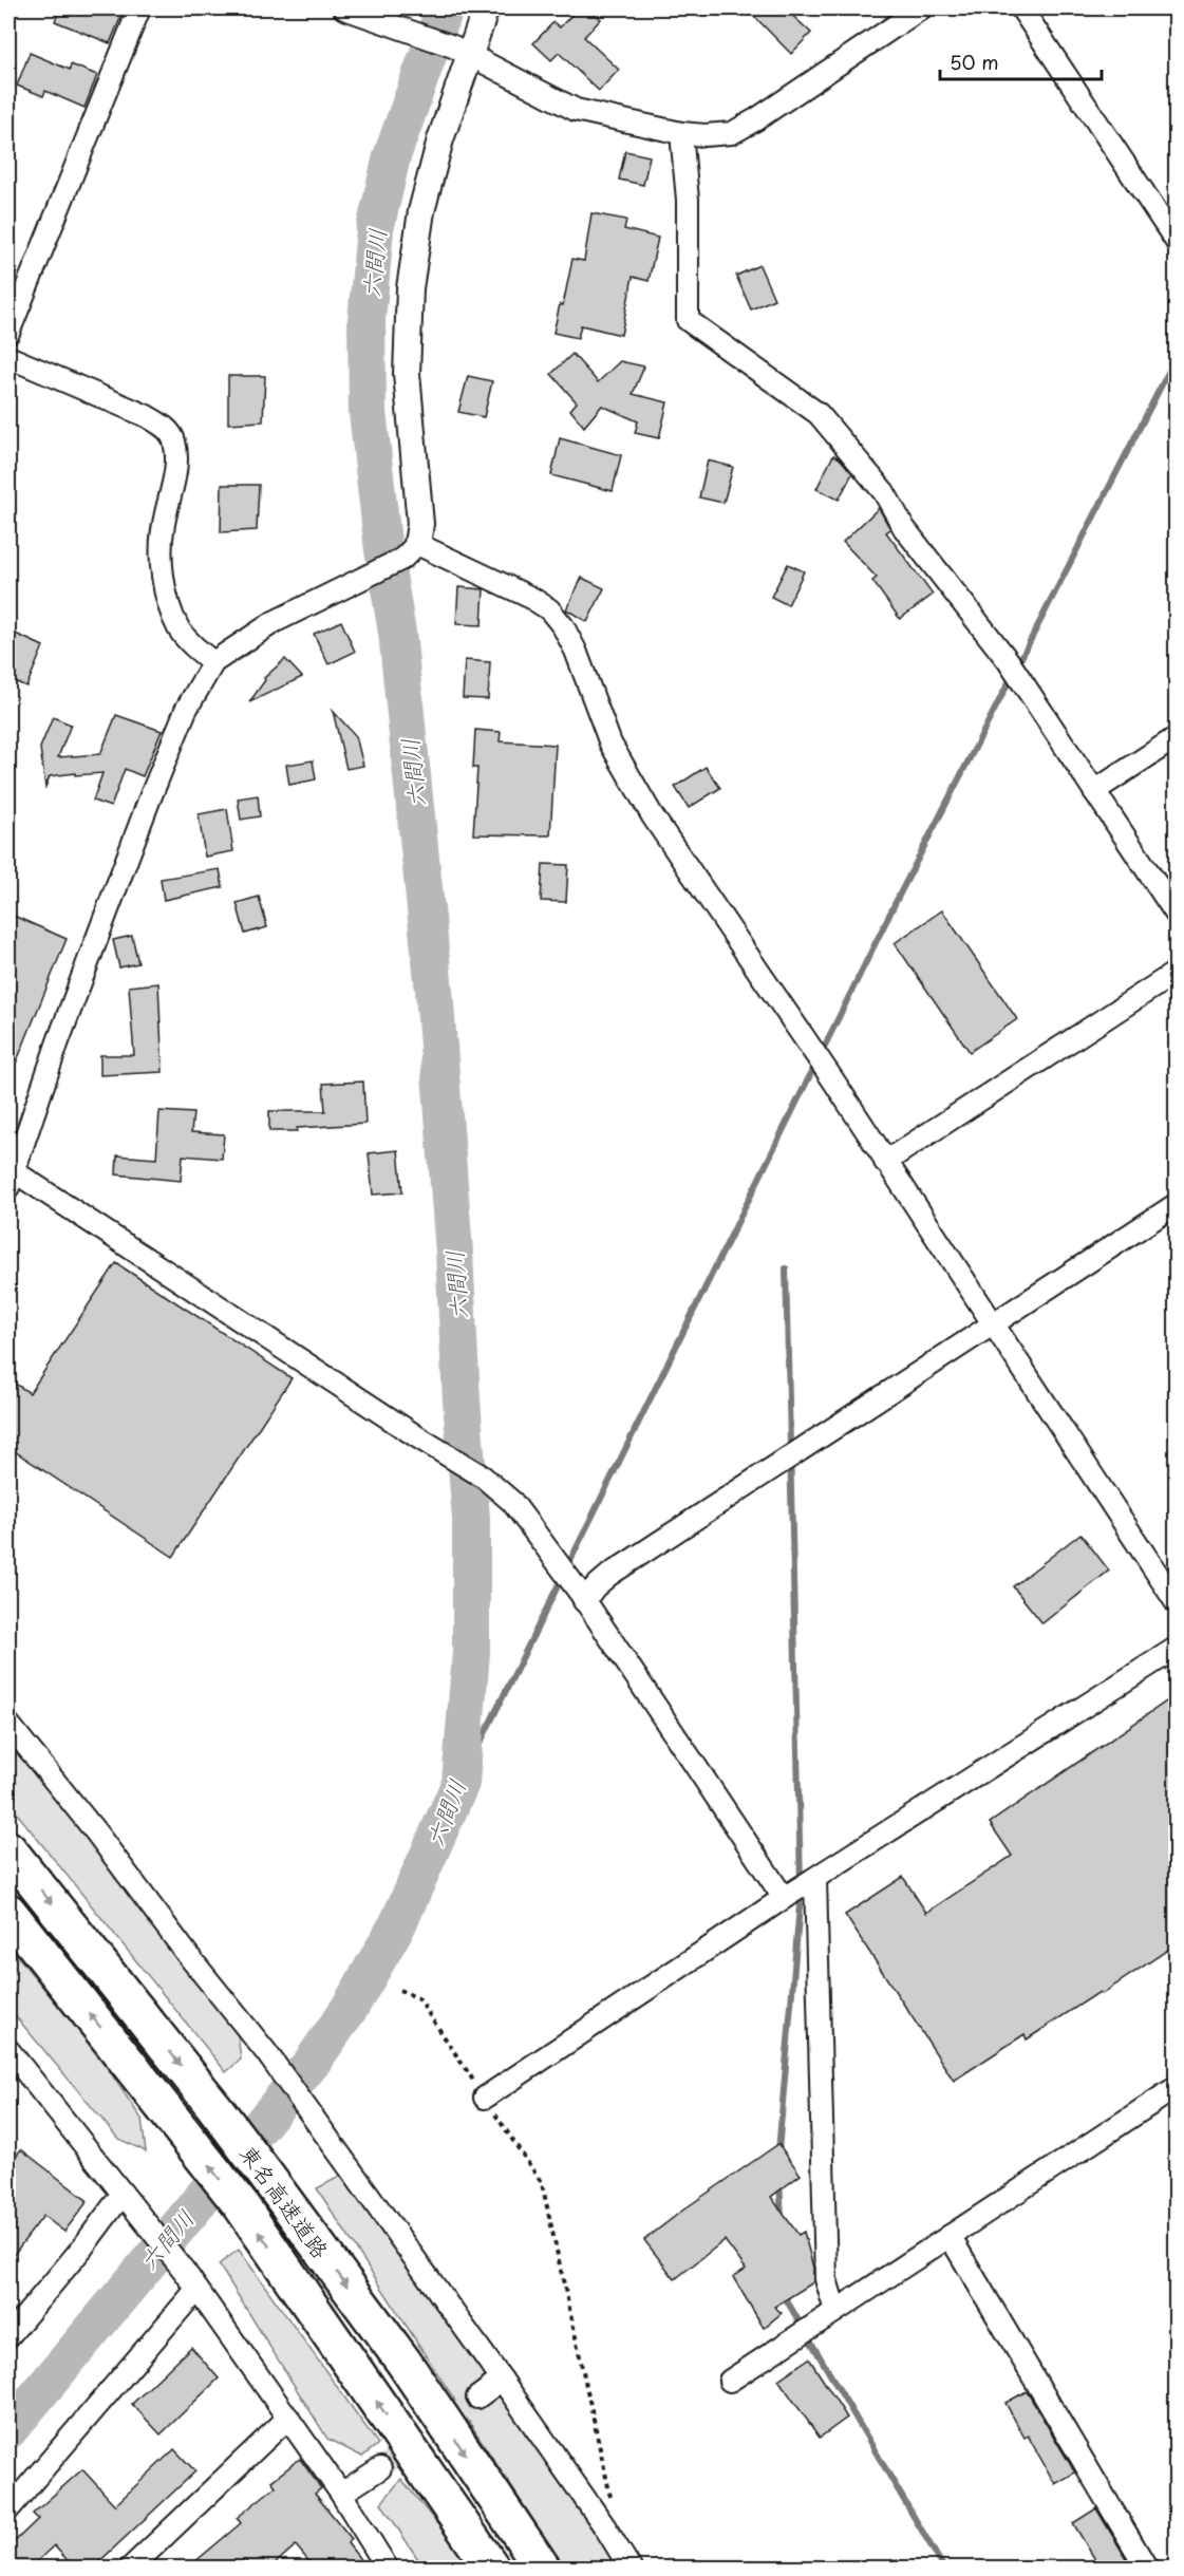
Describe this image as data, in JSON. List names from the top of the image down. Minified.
{"streets":{"highway":["東名高速道路"]},"water":["六間川"],"scale_bar":"50 m"}
